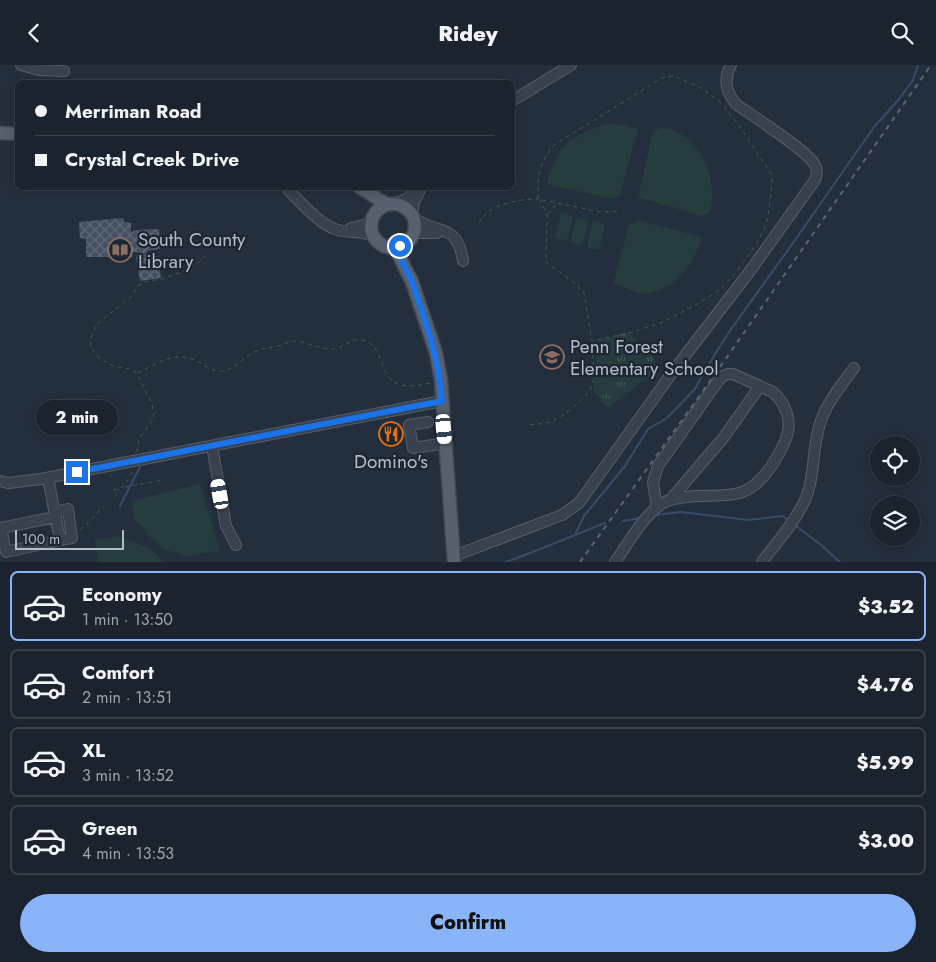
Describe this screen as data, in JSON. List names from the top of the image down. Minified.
{"places":{"library":["South County Library"],"school or university":["Penn Forest Elementary School"],"restaurant":["Domino's"]},"scale_bar":"100 m","page":{"header":"Ridey","banner":["Merriman Road","Crystal Creek Drive"],"bubble":"2 min","scale":"100 m","list":[{"name":"Economy","note":"1 min · 13:50","value":"$3.52"},{"name":"Comfort","note":"2 min · 13:51","value":"$4.76"},{"name":"XL","note":"3 min · 13:52","value":"$5.99"},{"name":"Green","note":"4 min · 13:53","value":"$3.00"}],"buttons":"Confirm"}}
